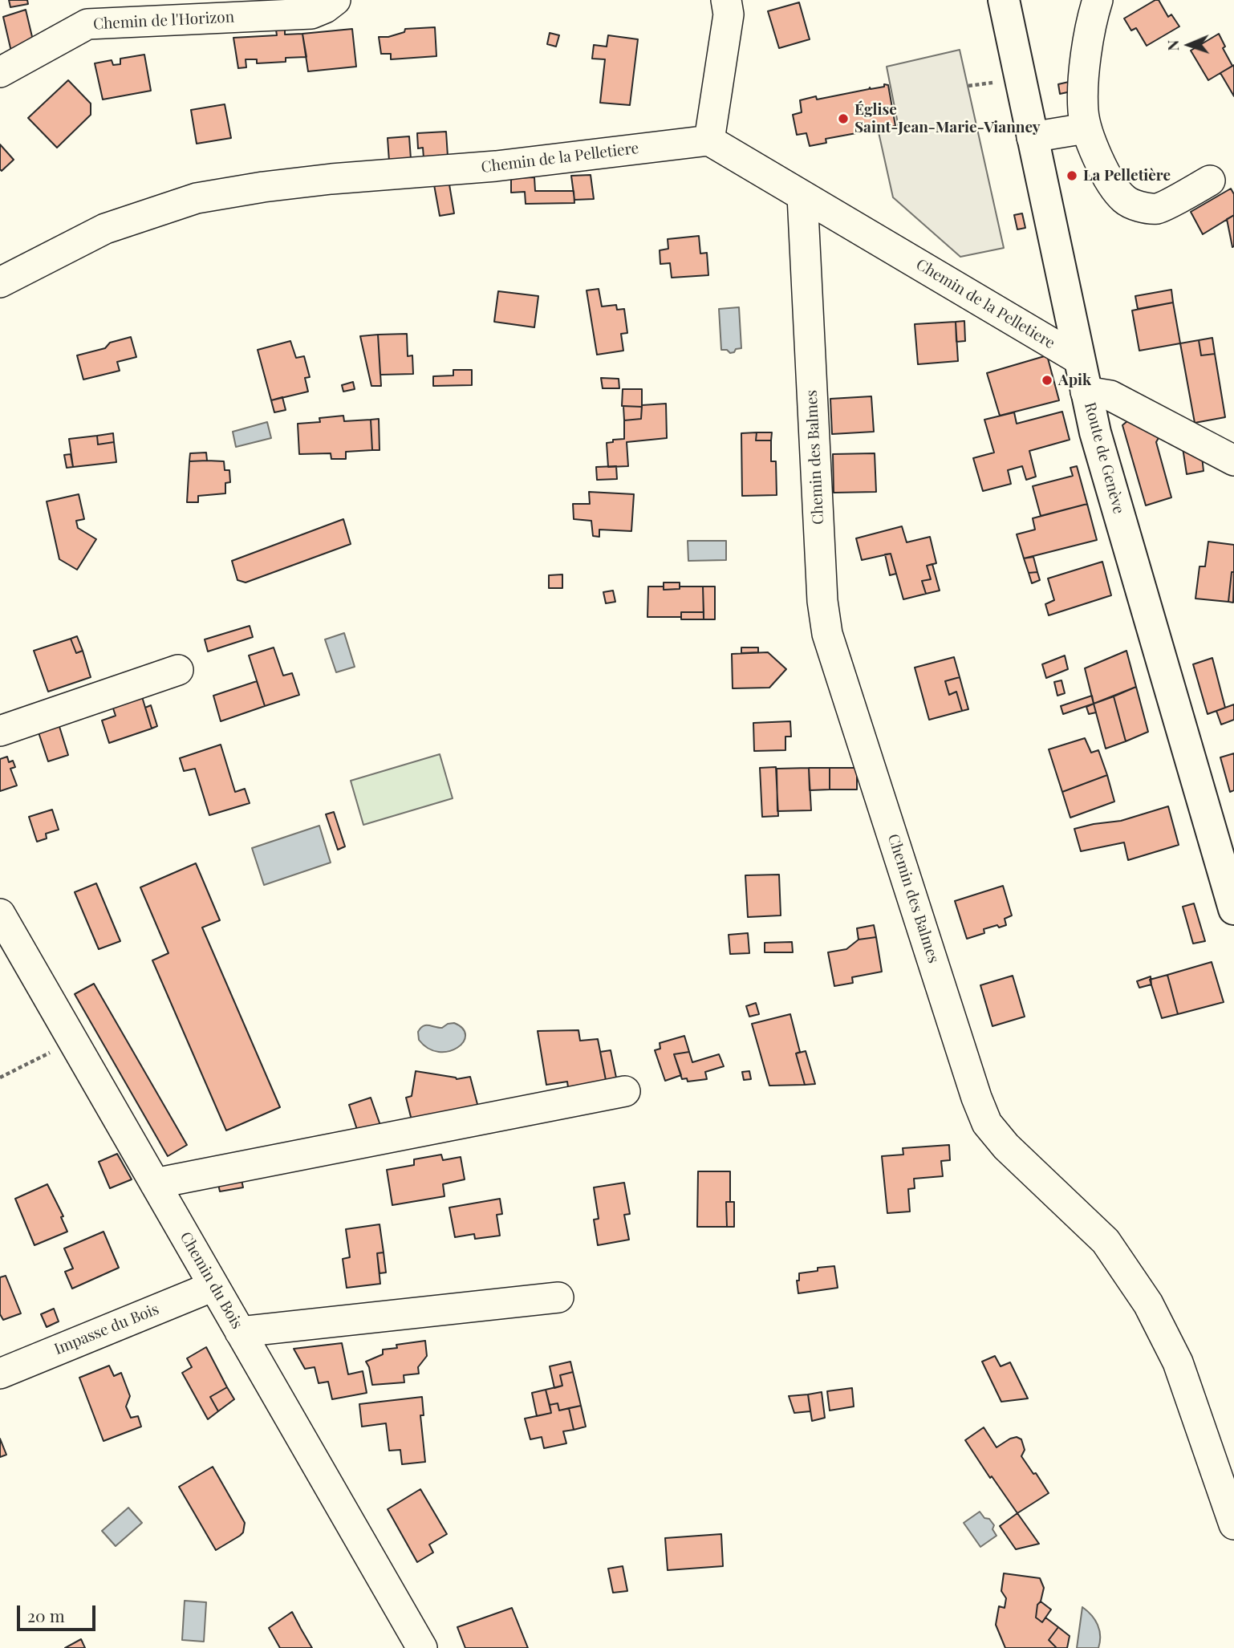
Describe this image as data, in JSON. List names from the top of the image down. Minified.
{"streets":{"main road":["Route de Genève"],"street":["Chemin de l'Horizon","Chemin de la Pelletiere","Chemin des Balmes","Chemin du Bois","Impasse du Bois"]},"crossings":[["Chemin de la Pelletiere","Chemin des Balmes"],["Chemin de la Pelletiere","Route de Genève"],["Chemin du Bois","Impasse du Bois"]],"places":["Église Saint-Jean-Marie-Vianney","La Pelletière","Apik"],"scale_bar":"20 m","north":"left"}
